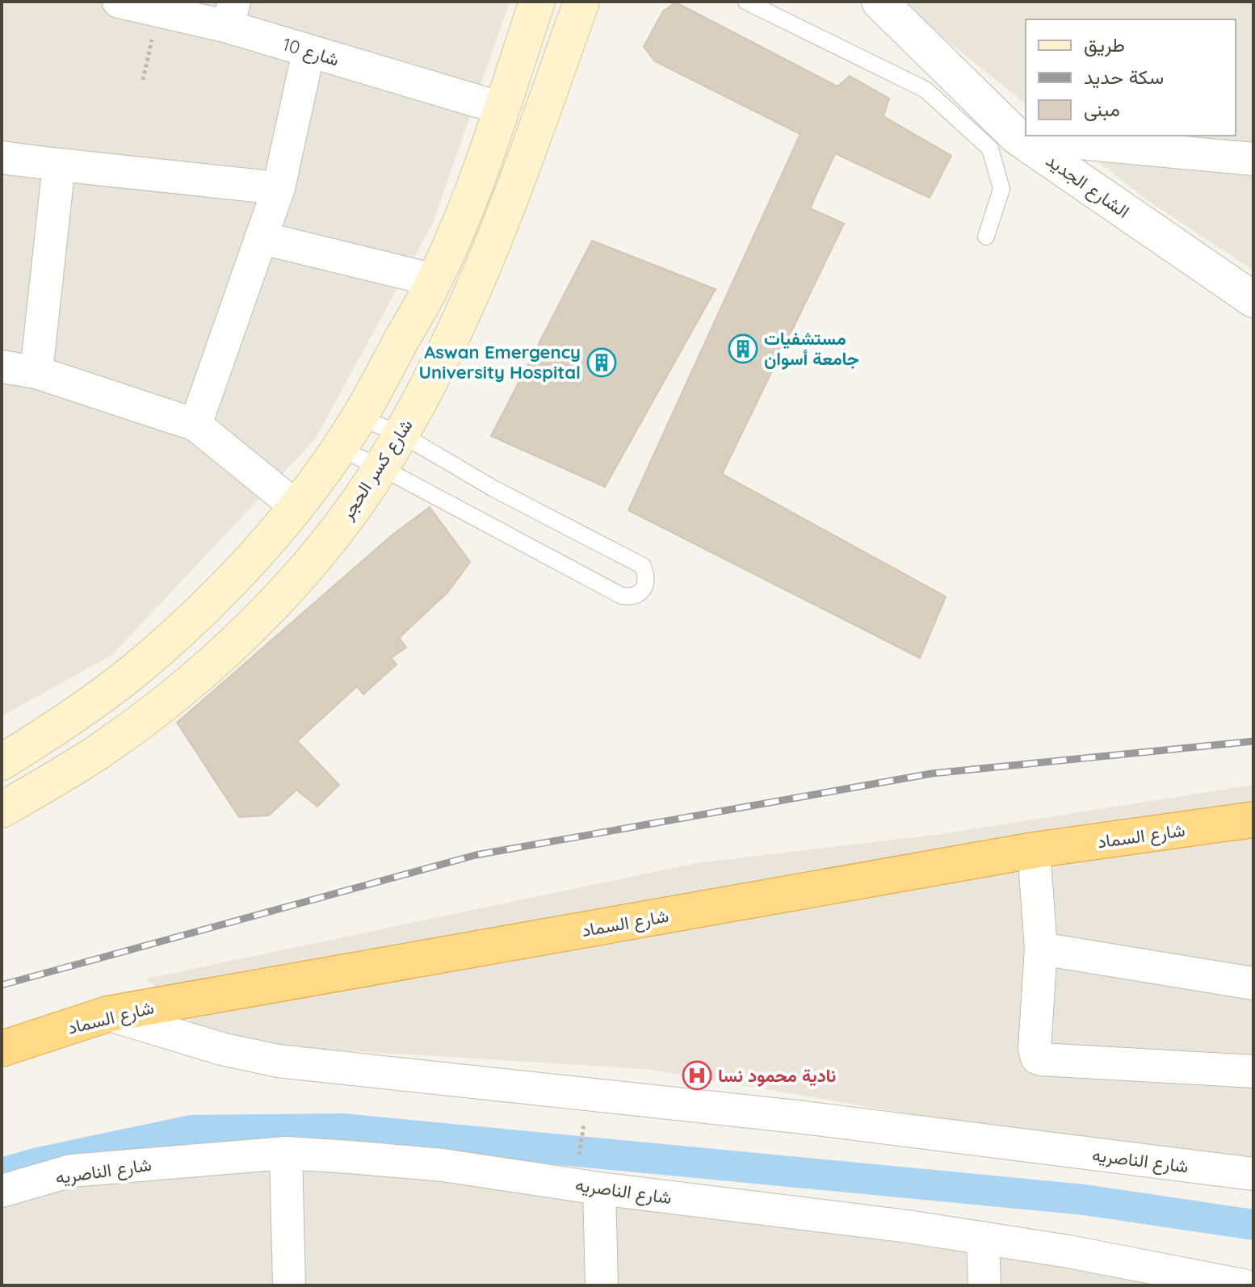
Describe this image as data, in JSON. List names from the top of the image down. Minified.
{"streets":{"highway":["شارع السماد"],"main road":["شارع كسر الحجر"],"street":["شارع 10","الشارع الجديد","شارع الناصريه"]},"crossings":[["شارع السماد","شارع الناصريه"]],"places":{"building":["مستشفيات جامعة أسوان","Aswan Emergency University Hospital"],"hospital":["نادية محمود نسا"]},"legend":["طريق","سكة حديد","مبنى"]}
